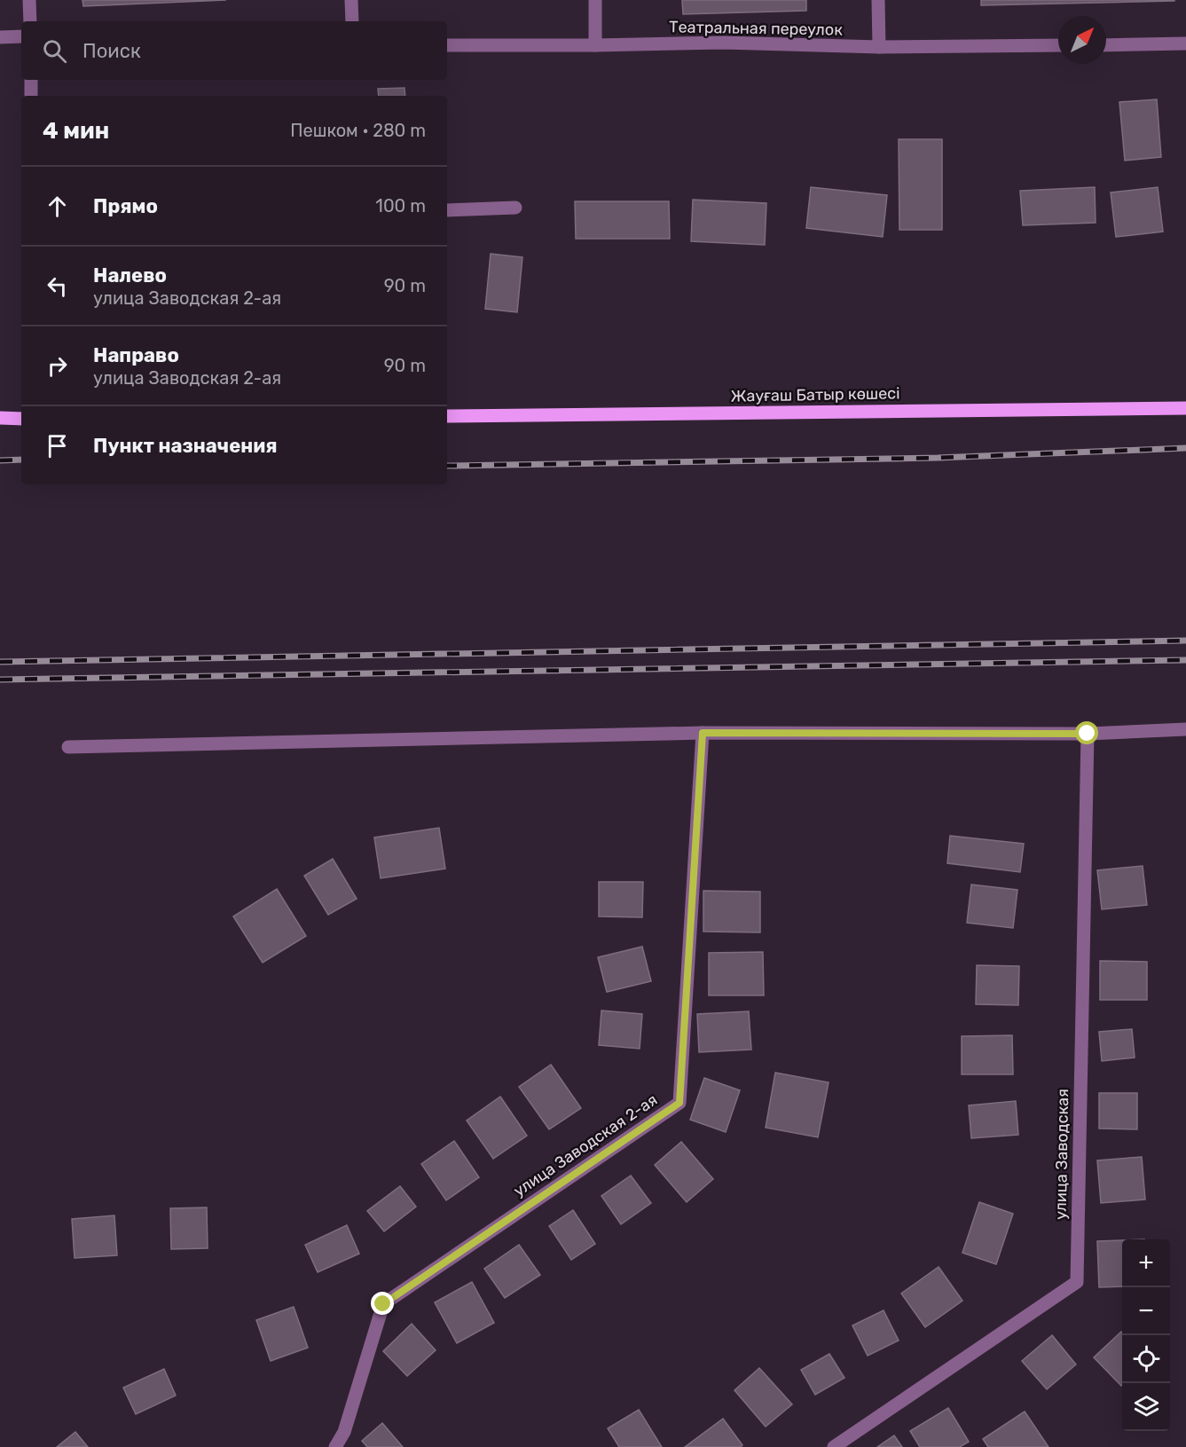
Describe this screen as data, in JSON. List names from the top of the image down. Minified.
{"streets":{"main road":["Жауғаш Батыр көшесі"],"street":["Театральная переулок","улица Заводская 2-ая","улица Заводская"]},"north":"top right","page":{"search":"Поиск","heading":["4 мин","Пешком · 280 m"],"list":[["Прямо","100 m"],["Налево","улица Заводская 2-ая","90 m"],["Направо","улица Заводская 2-ая","90 m"],"Пункт назначения"],"map_buttons":["+","−"]}}
